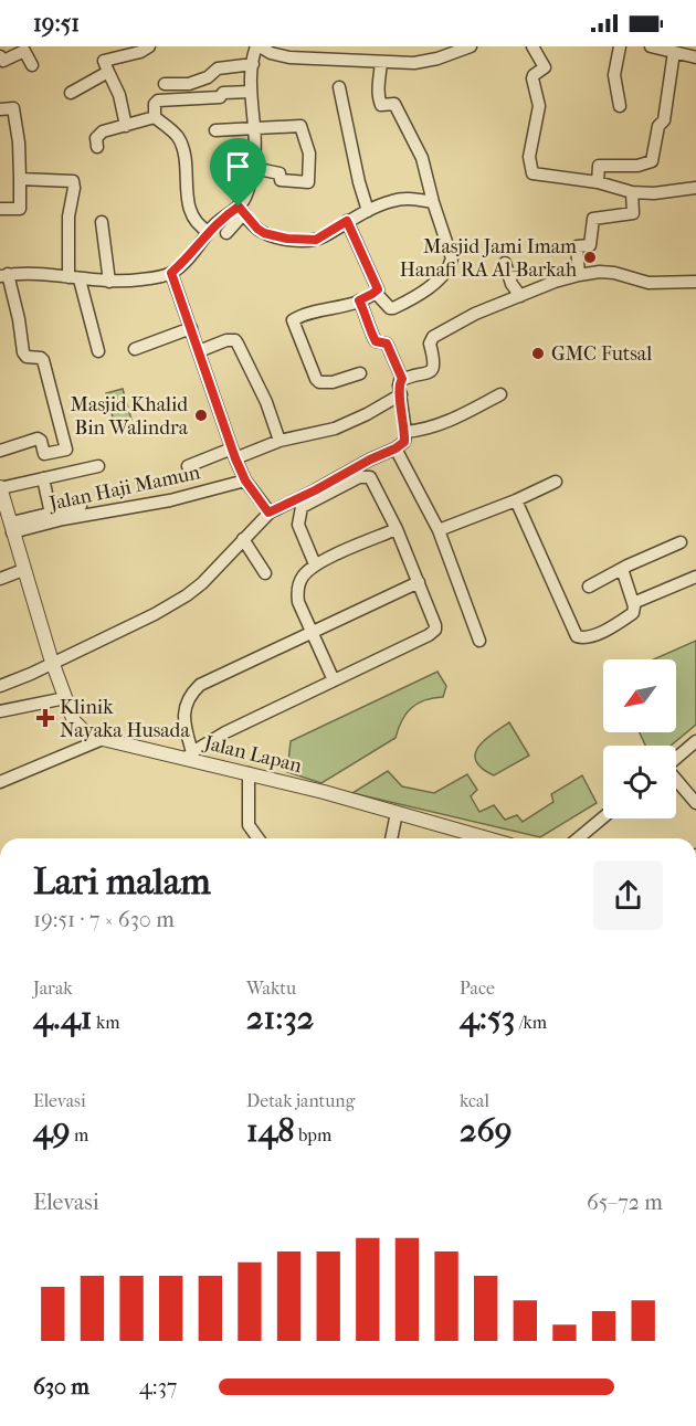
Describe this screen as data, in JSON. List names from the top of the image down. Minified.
{"streets":{"street":["Jalan Haji Mamun","Jalan Lapan"]},"crossings":[["Jalan Haji Mamun","Jalan Lapan"]],"places":{"other":["Masjid Jami Imam Hanafi RA Al-Barkah","GMC Futsal","Masjid Khalid Bin Walindra"],"health":["Klinik Nayaka Husada"]},"north":"bottom left","page":{"status":"19:51","heading":["Lari malam","19:51 · 7 × 630 m"],"stats":[["Jarak","4.41 km"],["Waktu","21:32"],["Pace","4:53 /km"],["Elevasi","49 m"],["Detak jantung","148 bpm"],["kcal","269"]],"chart":["Elevasi","65–72 m"],"list":[{"name":"630 m","note":"4:37"}]}}
